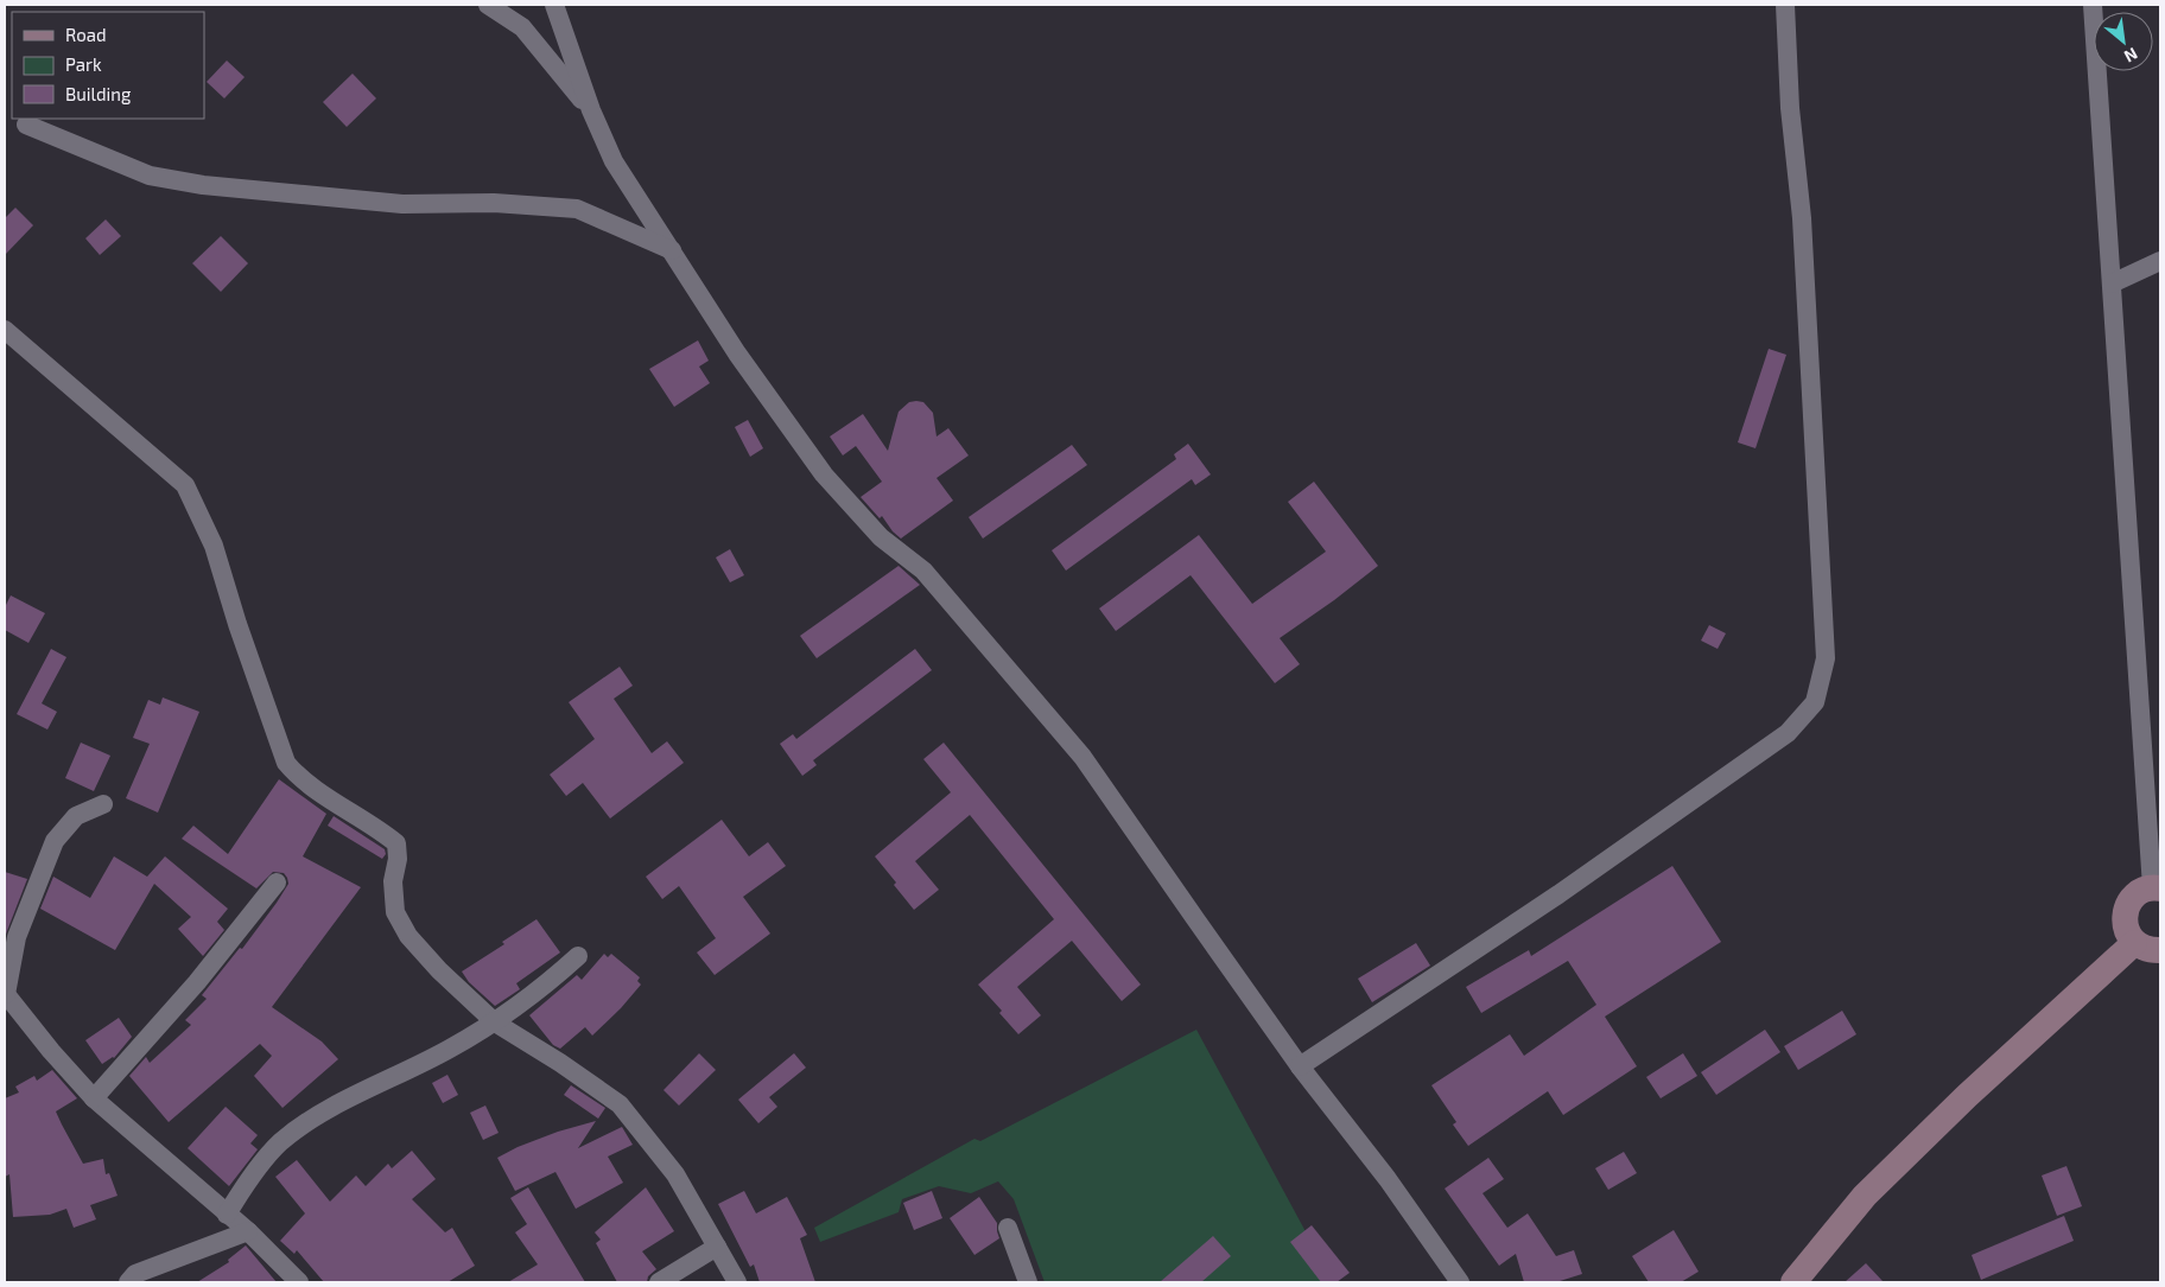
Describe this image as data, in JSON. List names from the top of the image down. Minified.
{"legend":["Road","Park","Building"],"north":"bottom right"}
